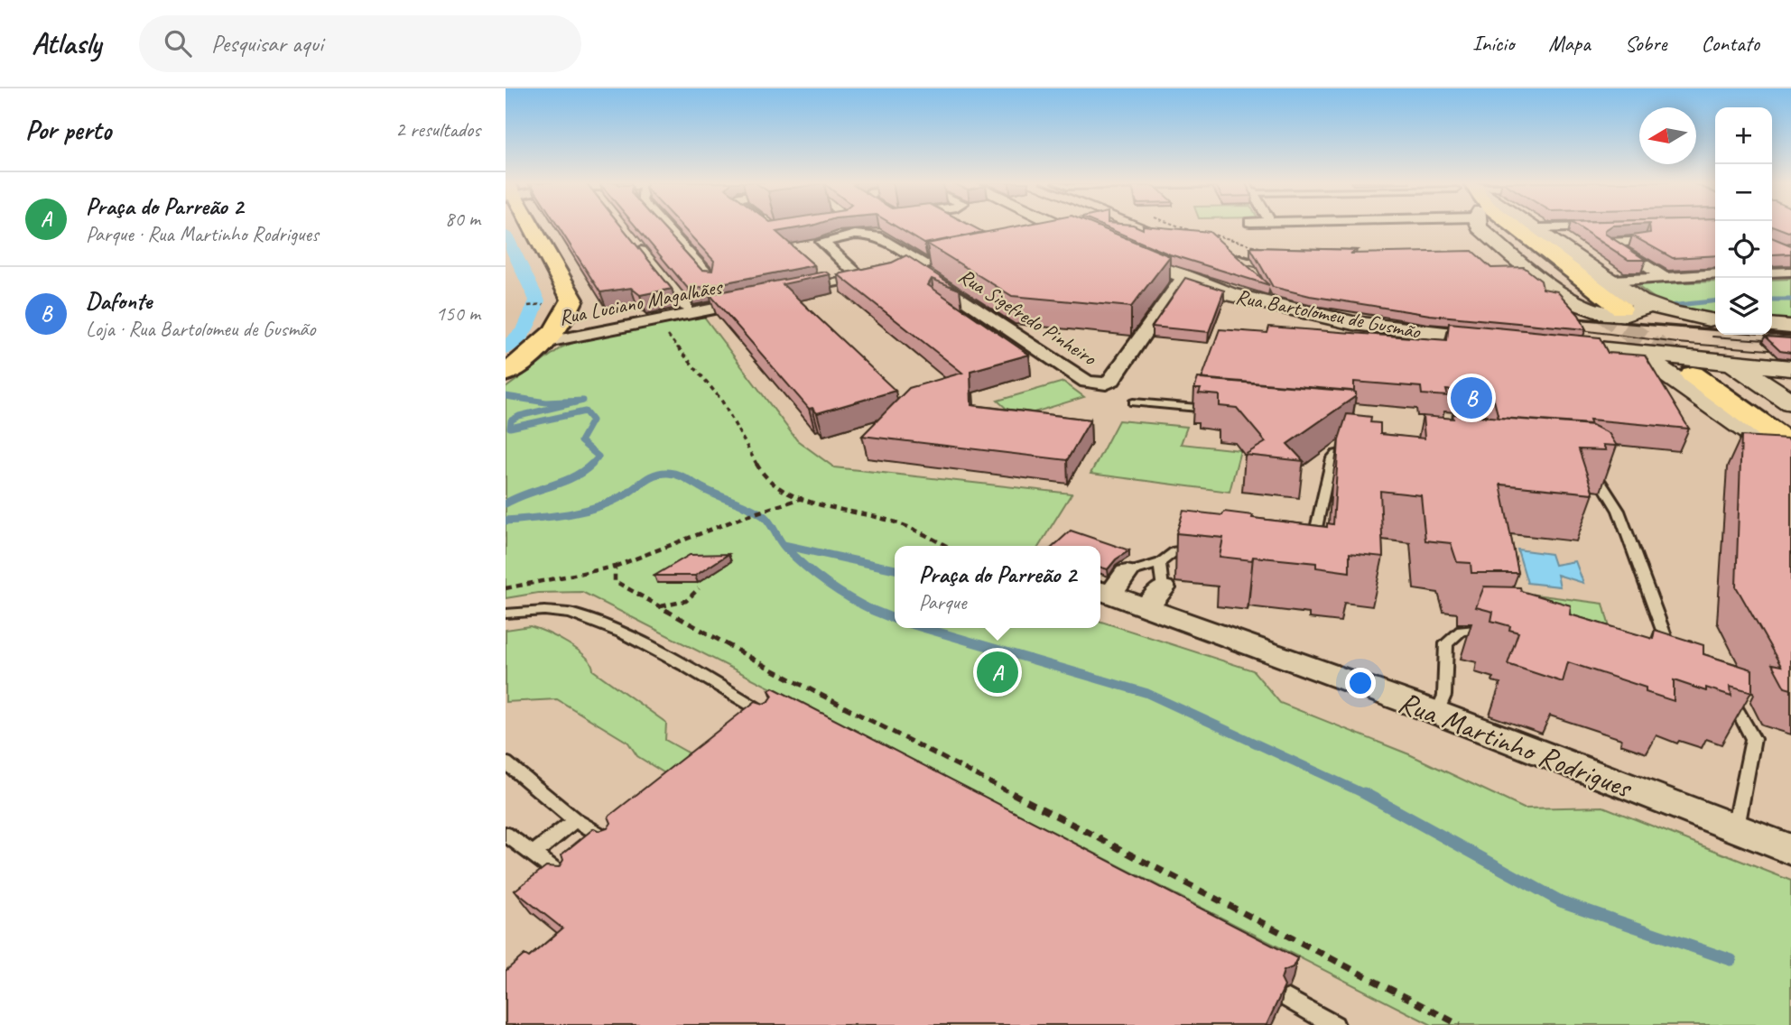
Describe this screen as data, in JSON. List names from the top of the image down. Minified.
{"streets":{"street":["Rua Luciano Magalhães","Rua Bartolomeu de Gusmão","Rua Sigefredo Pinheiro","Rua Martinho Rodrigues"]},"crossings":[["Rua Bartolomeu de Gusmão","Rua Sigefredo Pinheiro"]],"north":"left","page":{"header":"Atlasly","search":"Pesquisar aqui","nav":["Início","Mapa","Sobre","Contato"],"heading":["Por perto","2 resultados"],"map_buttons":["+","−"],"list":[{"mark":"A","name":"Praça do Parreão 2","note":"Parque · Rua Martinho Rodrigues","value":"80 m"},{"mark":"B","name":"Dafonte","note":"Loja · Rua Bartolomeu de Gusmão","value":"150 m"}],"pins":["B","A"],"popup":["Praça do Parreão 2","Parque"]}}
